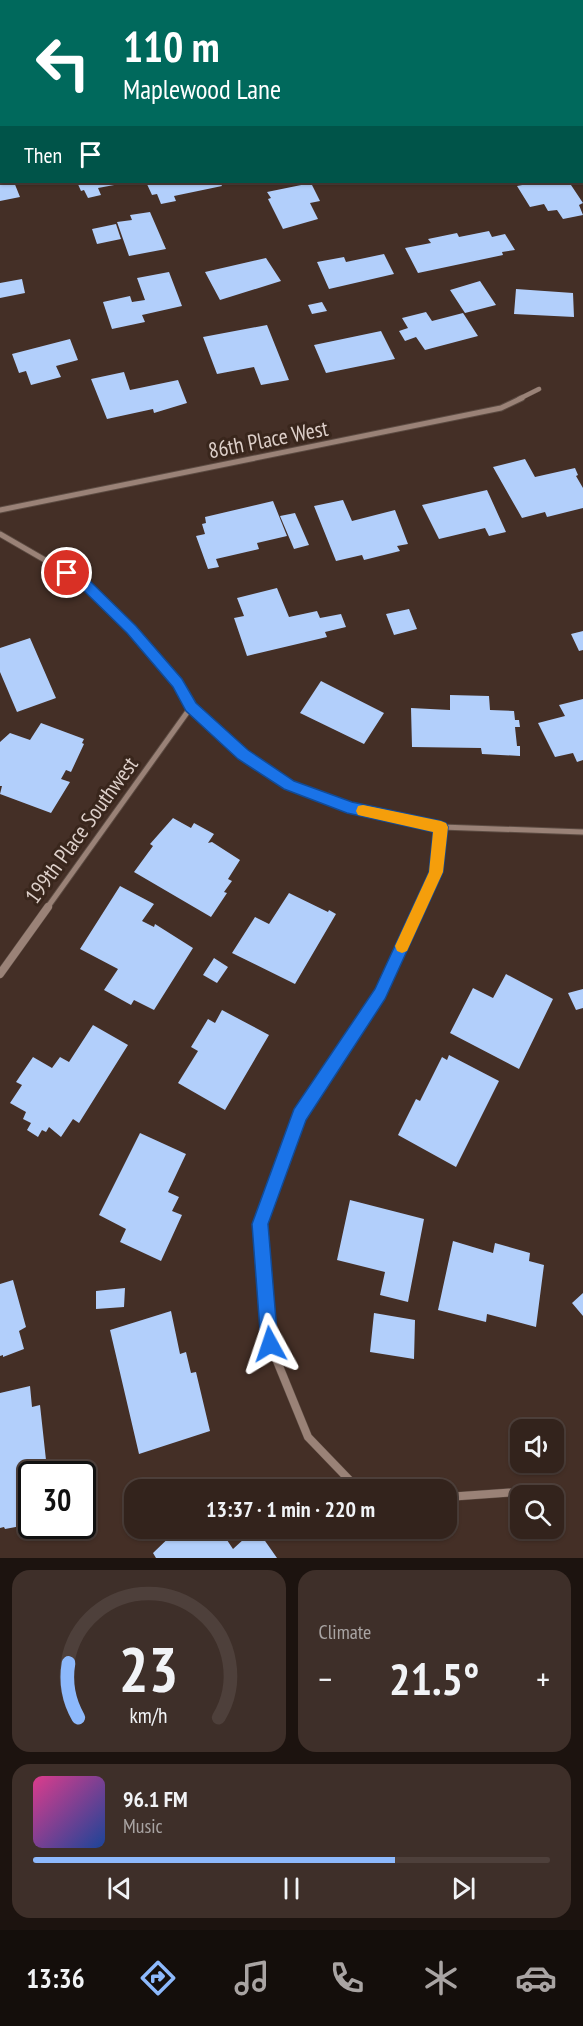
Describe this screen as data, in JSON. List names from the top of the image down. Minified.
{"streets":{"street":["86th Place West","199th Place Southwest"]},"page":{"turn":["110 m","Maplewood Lane"],"then":"Then","limit":"30","trip":"13:37 · 1 min · 220 m","tile":"Climate","heat":["−","21.5°","+"],"song":["96.1 FM","Music"],"tabs":"13:36","gauge":["23","km/h"]}}
